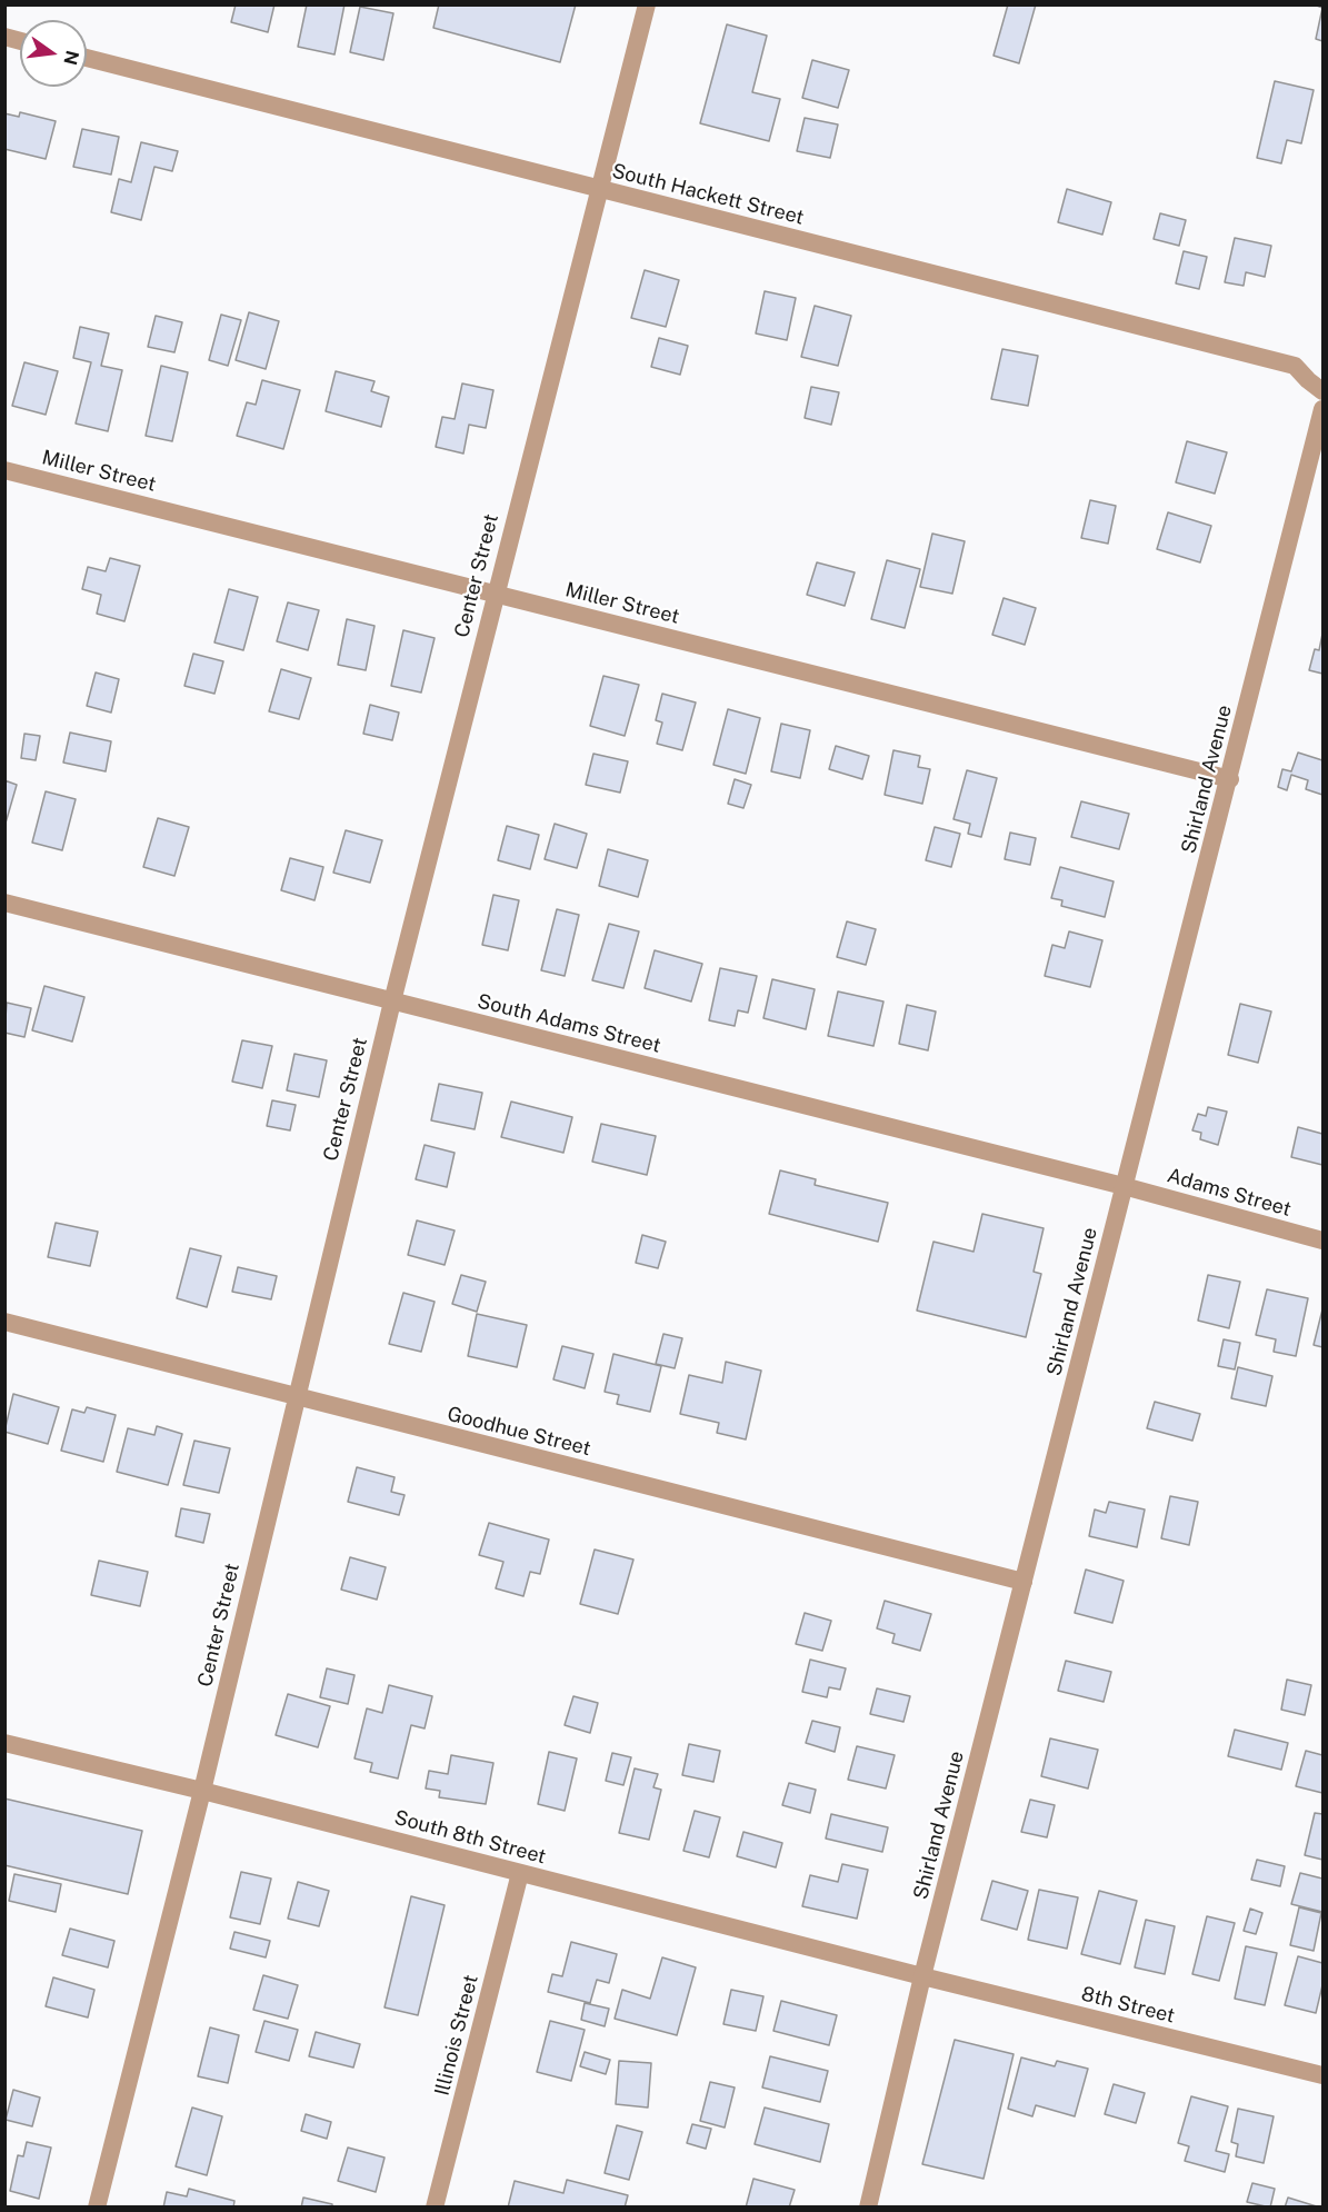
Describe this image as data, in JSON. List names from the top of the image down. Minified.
{"streets":{"street":["South Hackett Street","Miller Street","Center Street","Shirland Avenue","South Adams Street","Adams Street","Goodhue Street","South 8th Street","8th Street","Illinois Street"]},"crossings":[["South Hackett Street","Center Street"],["Miller Street","Center Street"],["Miller Street","Shirland Avenue"],["Center Street","South Adams Street"],["Center Street","Goodhue Street"],["Center Street","South 8th Street"],["Shirland Avenue","South Adams Street"],["Shirland Avenue","Adams Street"],["Shirland Avenue","Goodhue Street"],["Shirland Avenue","South 8th Street"],["Shirland Avenue","8th Street"],["South Adams Street","Adams Street"],["South 8th Street","8th Street"],["South 8th Street","Illinois Street"]],"north":"right"}
